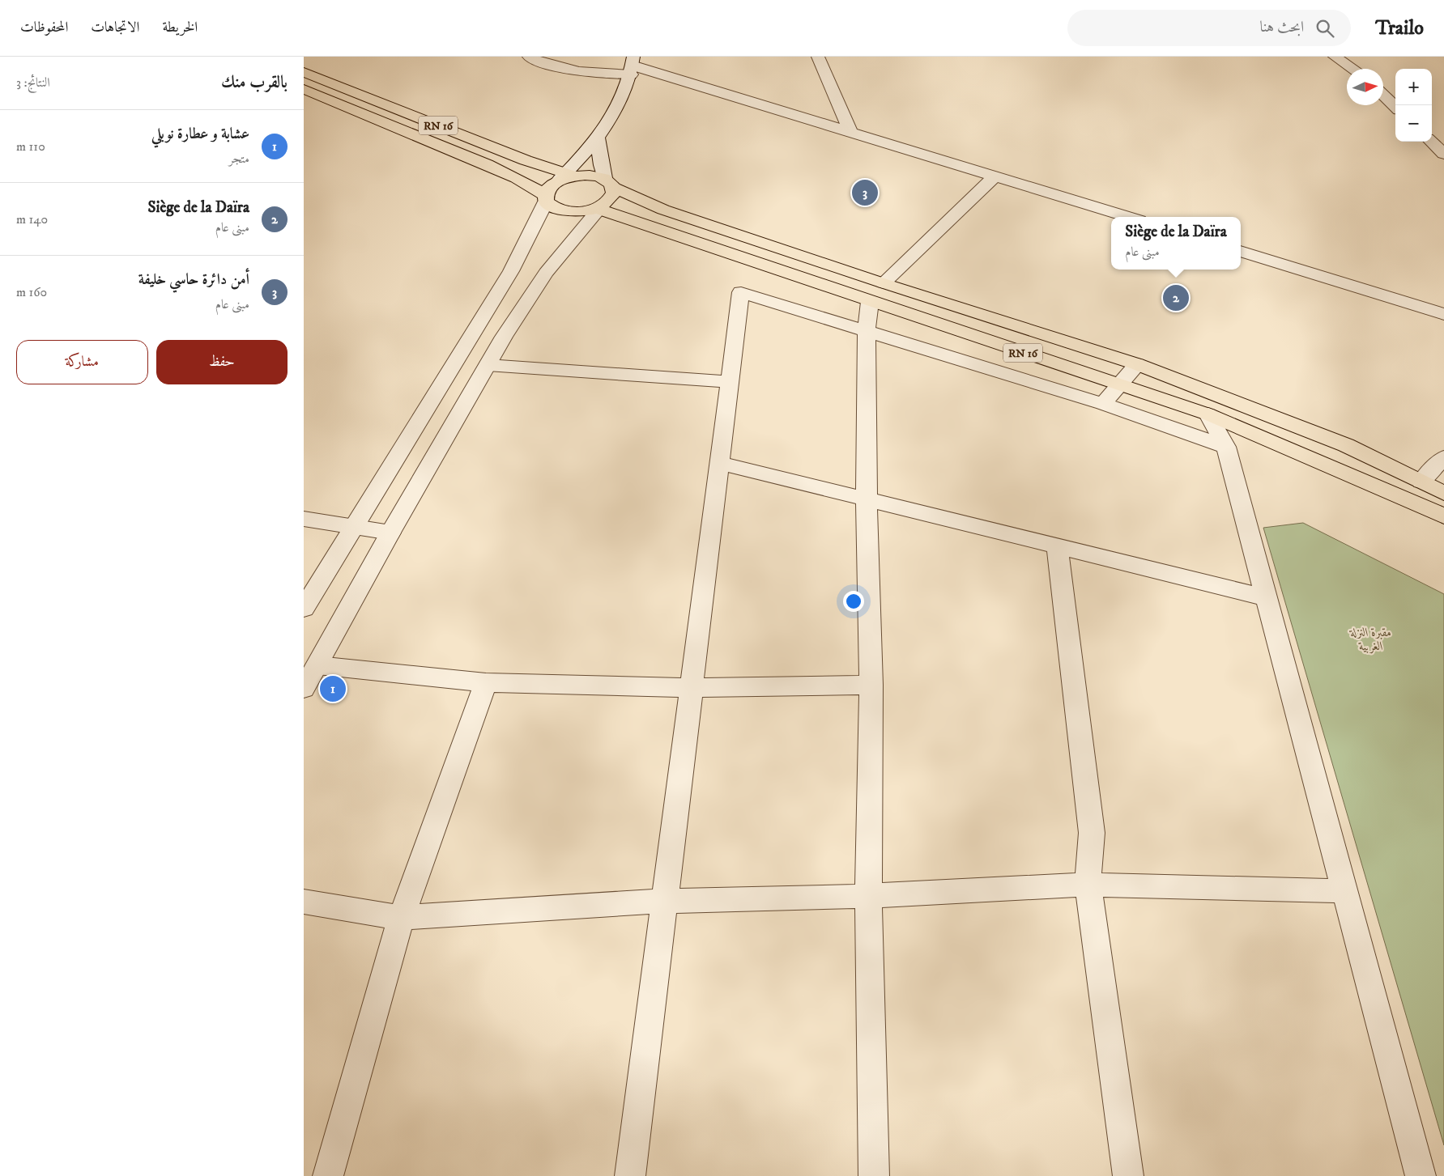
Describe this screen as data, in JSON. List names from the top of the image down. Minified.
{"streets":{"main road":["RN 16"]},"parks":["مقبرة النزلة الغربية"],"north":"right","page":{"header":"Trailo","search":"ابحث هنا","nav":["الخريطة","الاتجاهات","المحفوظات"],"heading":["بالقرب منك","النتائج: 3"],"map_buttons":["+","−"],"list":[{"mark":"1","name":"عشابة و عطارة نوبلي","note":"متجر","value":"110 m"},{"mark":"2","name":"Siège de la Daïra","note":"مبنى عام","value":"140 m"},{"mark":"3","name":"أمن دائرة حاسي خليفة","note":"مبنى عام","value":"160 m"}],"pins":["3","2","1"],"popup":["Siège de la Daïra","مبنى عام"],"buttons":["حفظ","مشاركة"]}}
